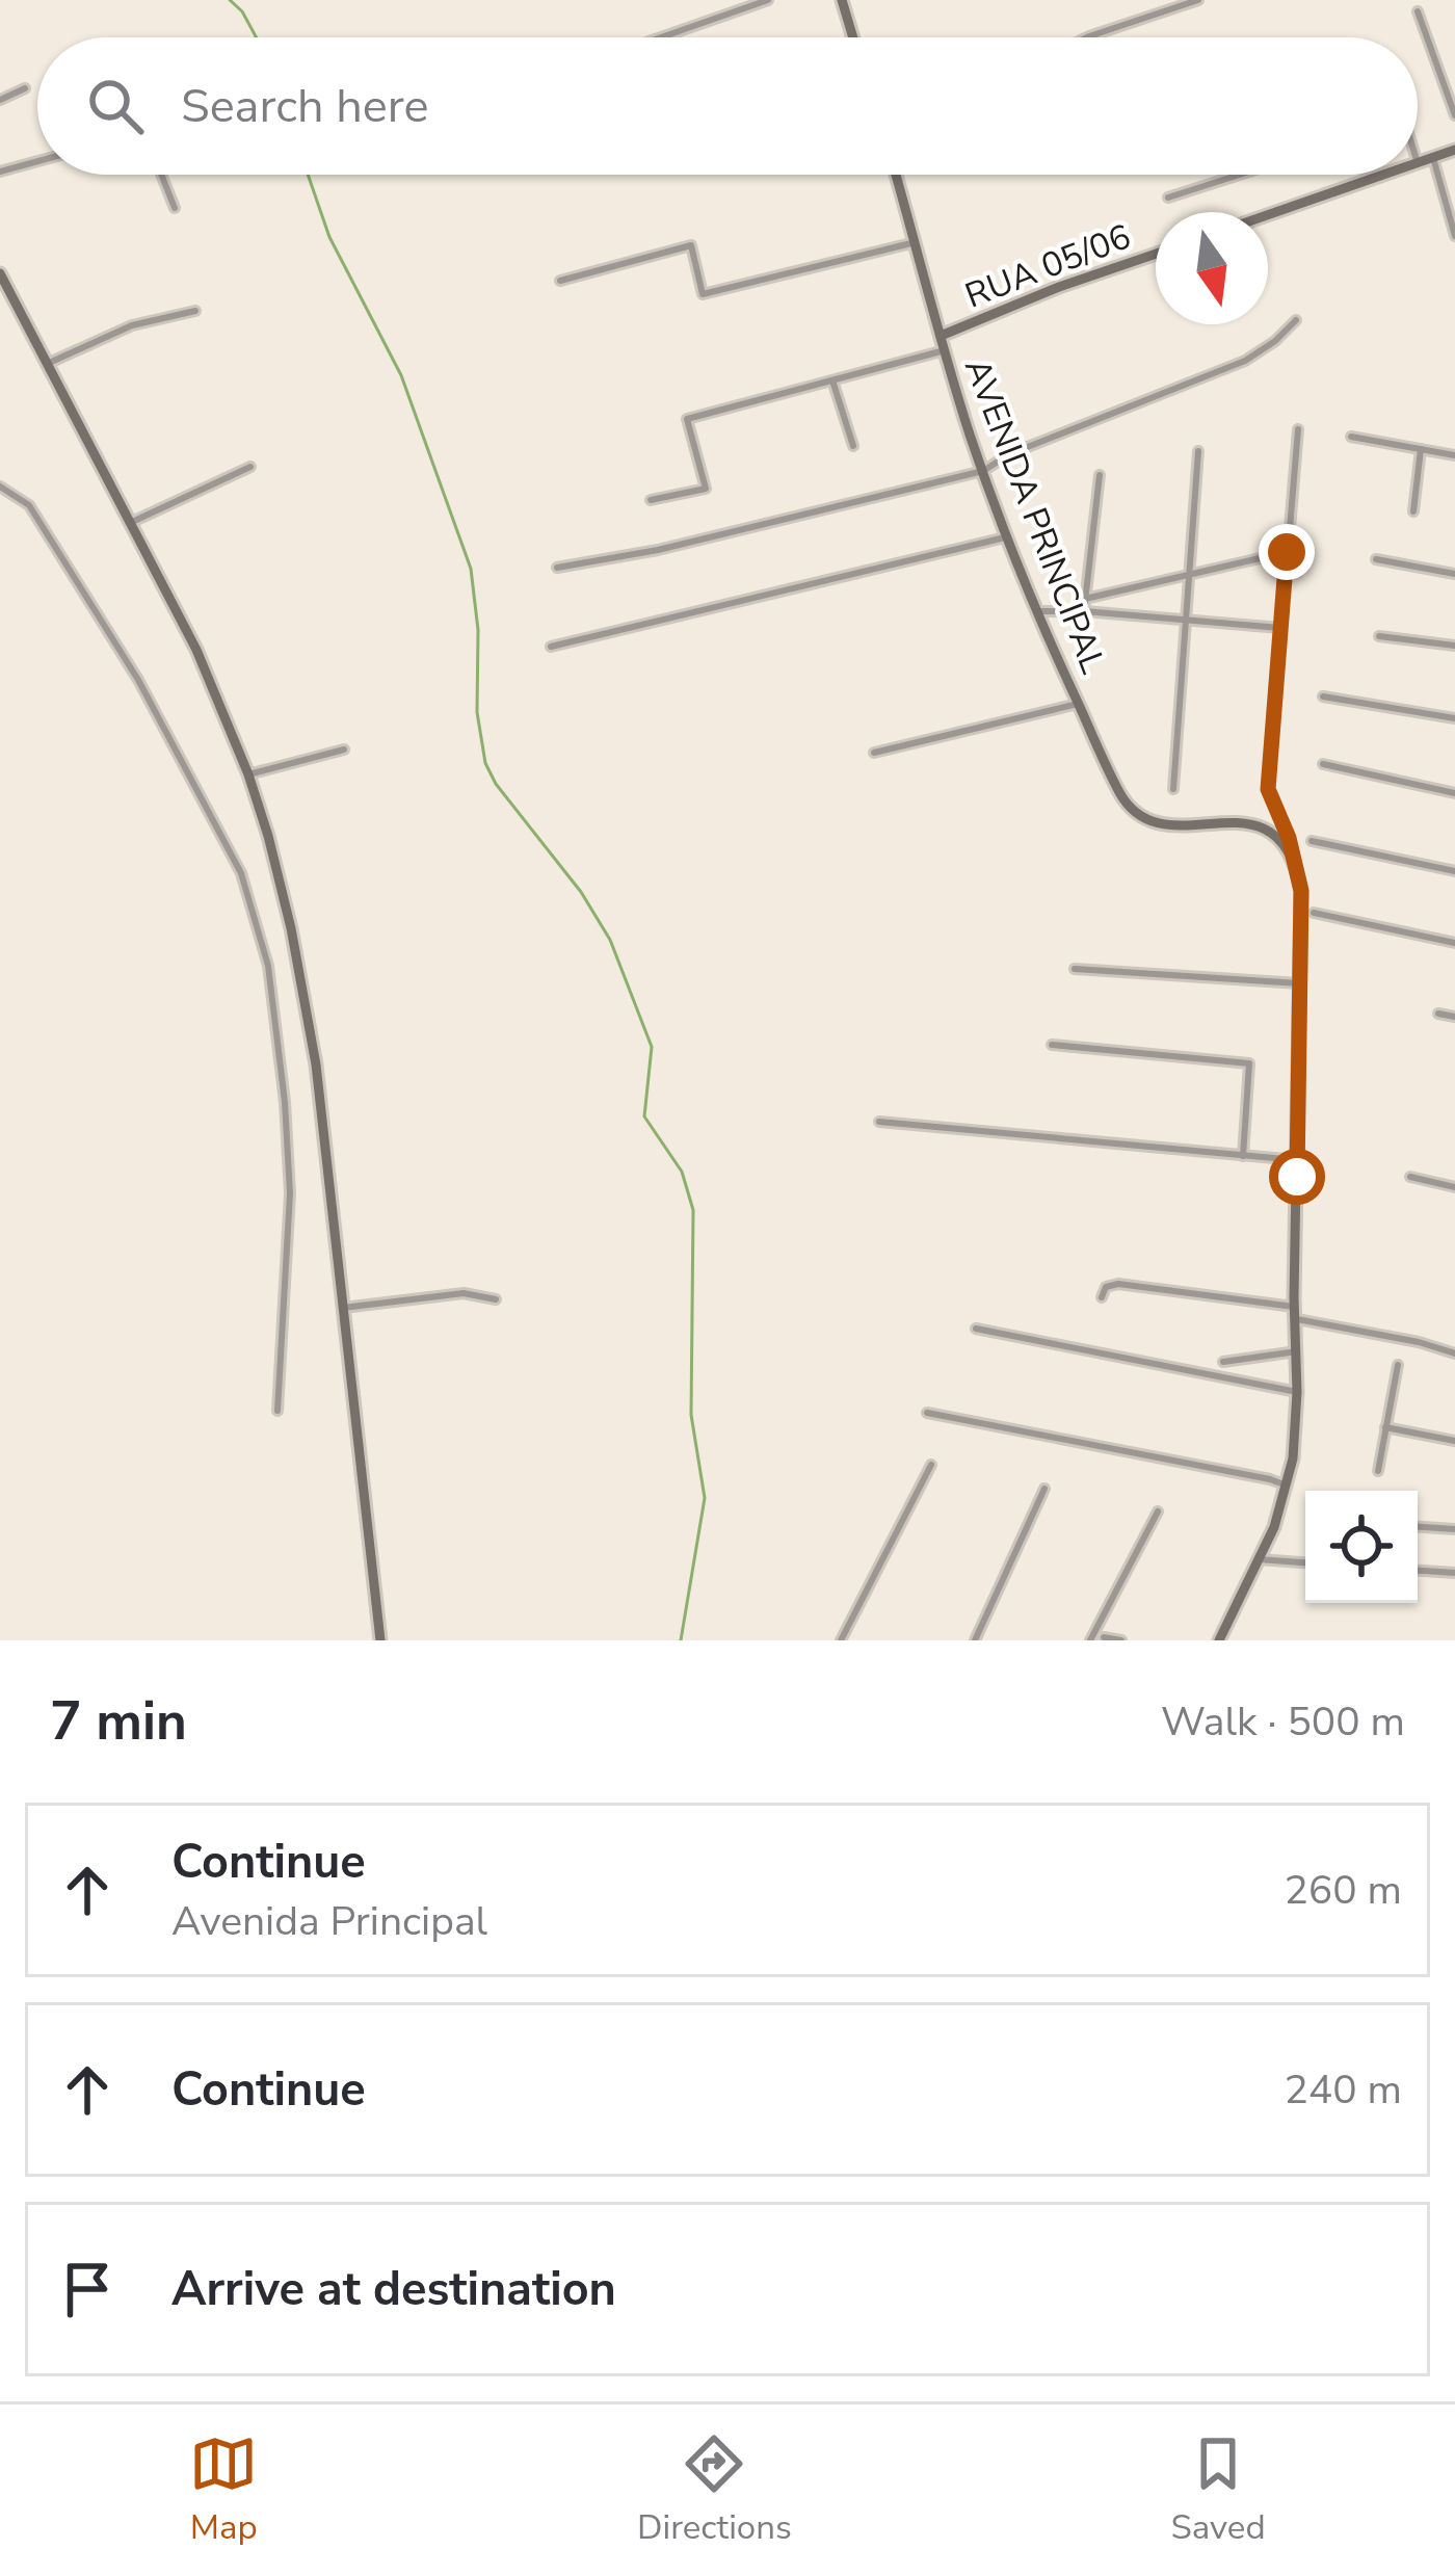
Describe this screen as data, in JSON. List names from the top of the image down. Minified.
{"streets":{"street":["RUA 05/06","AVENIDA PRINCIPAL"]},"crossings":[["RUA 05/06","AVENIDA PRINCIPAL"]],"north":"bottom","page":{"search":"Search here","heading":["7 min","Walk · 500 m"],"list":[["Continue","Avenida Principal","260 m"],["Continue","240 m"],"Arrive at destination"],"nav":["Map","Directions","Saved"]}}
